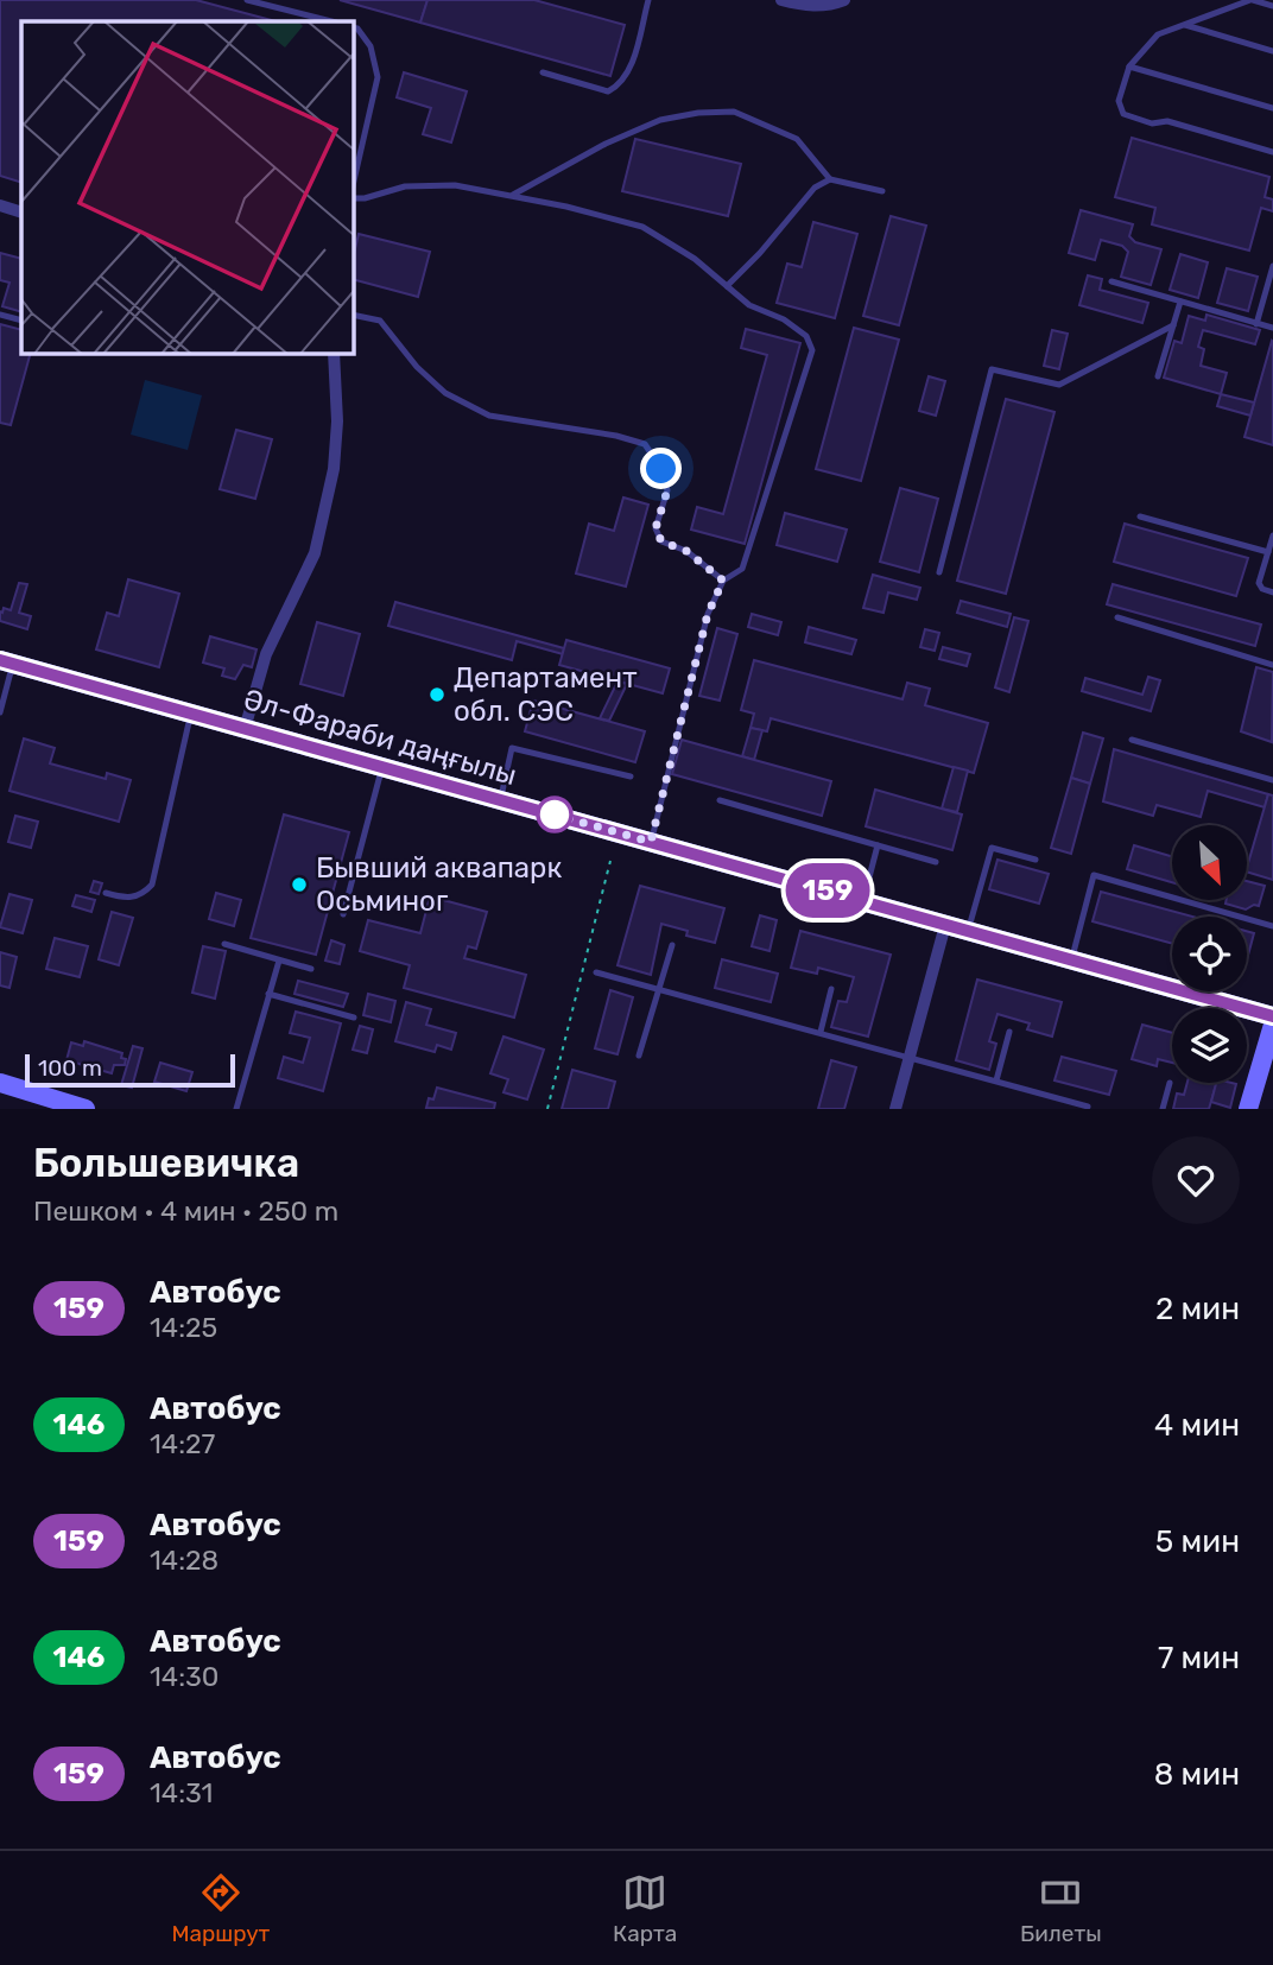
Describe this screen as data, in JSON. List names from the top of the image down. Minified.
{"streets":{"main road":["Әл-Фараби даңғылы"]},"places":["Департамент обл. СЭС","Бывший аквапарк Осьминог"],"lines":["bus line 159"],"scale_bar":"100 m","north":"bottom right","page":{"on_map":"159","scale":"100 m","heading":["Большевичка","Пешком · 4 мин · 250 m"],"list":[{"mark":"159","name":"Автобус","note":"14:25","value":"2 мин"},{"mark":"146","name":"Автобус","note":"14:27","value":"4 мин"},{"mark":"159","name":"Автобус","note":"14:28","value":"5 мин"},{"mark":"146","name":"Автобус","note":"14:30","value":"7 мин"},{"mark":"159","name":"Автобус","note":"14:31","value":"8 мин"}],"tabs":["Маршрут","Карта","Билеты"]}}
